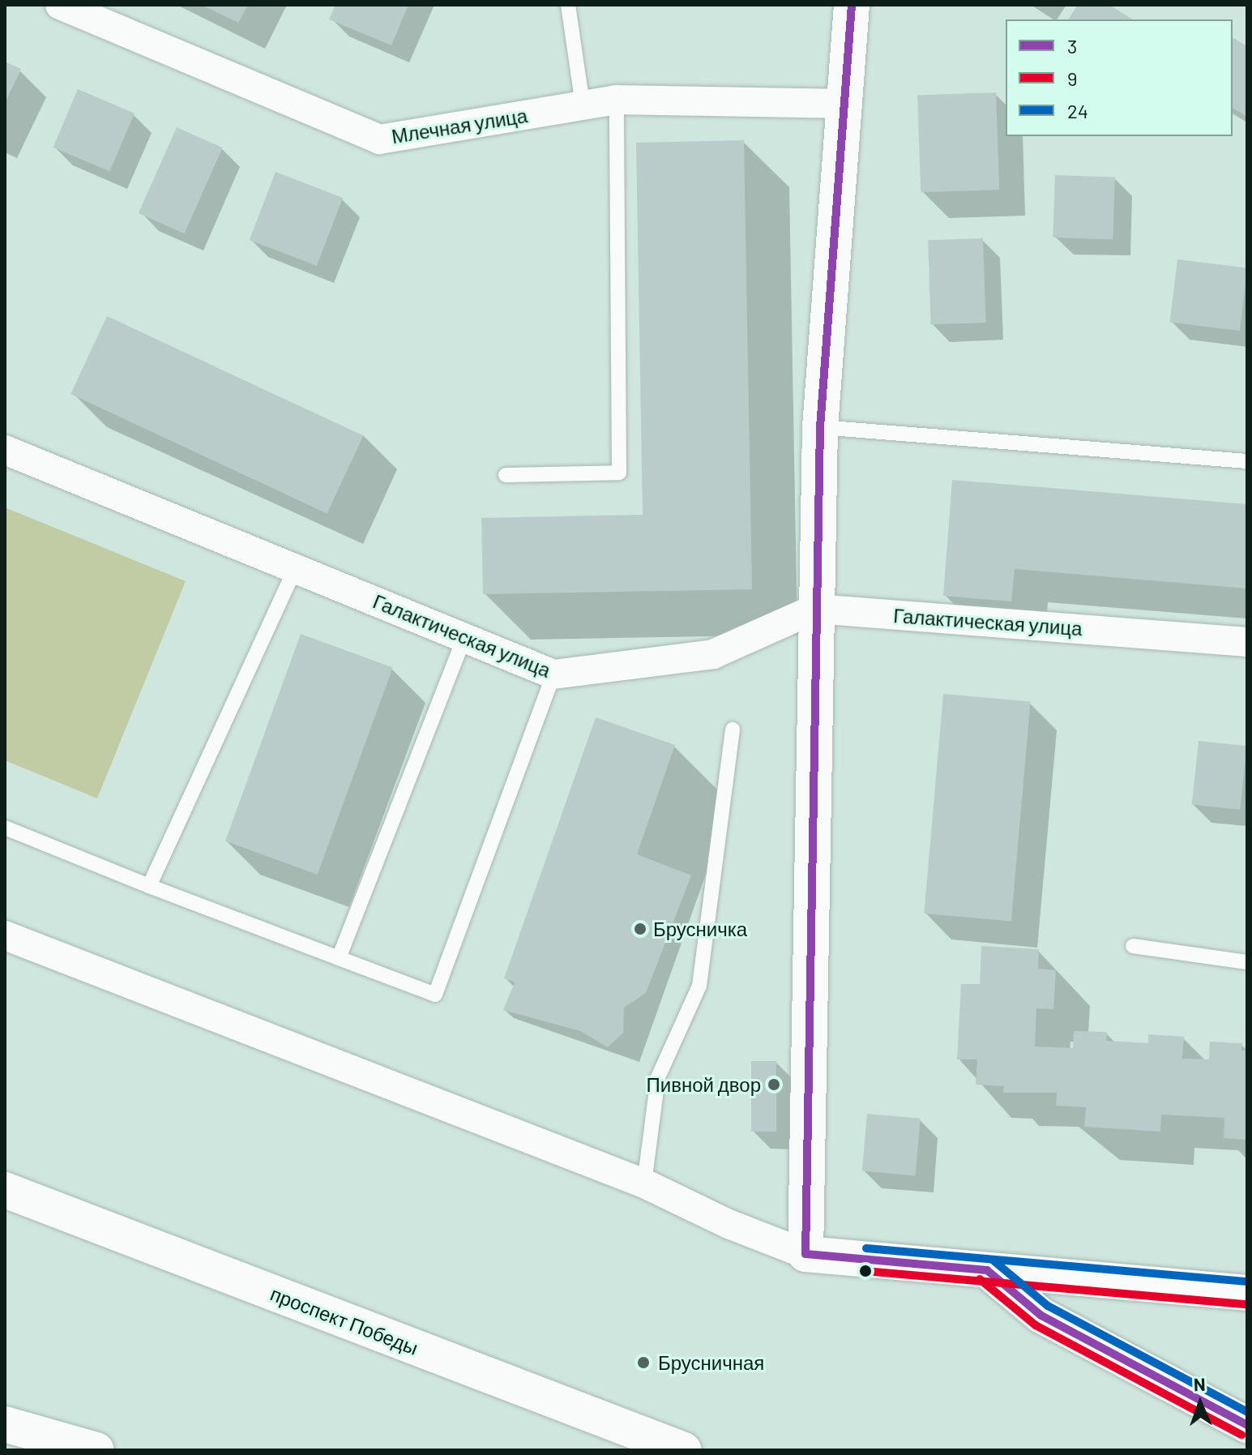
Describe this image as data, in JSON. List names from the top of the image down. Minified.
{"streets":{"street":["Млечная улица","Галактическая улица","проспект Победы"]},"places":["Брусничка","Пивной двор","Брусничная"],"lines":["transit line 3","transit line 24","transit line 9"],"legend":["3","9","24"],"north":"top"}
